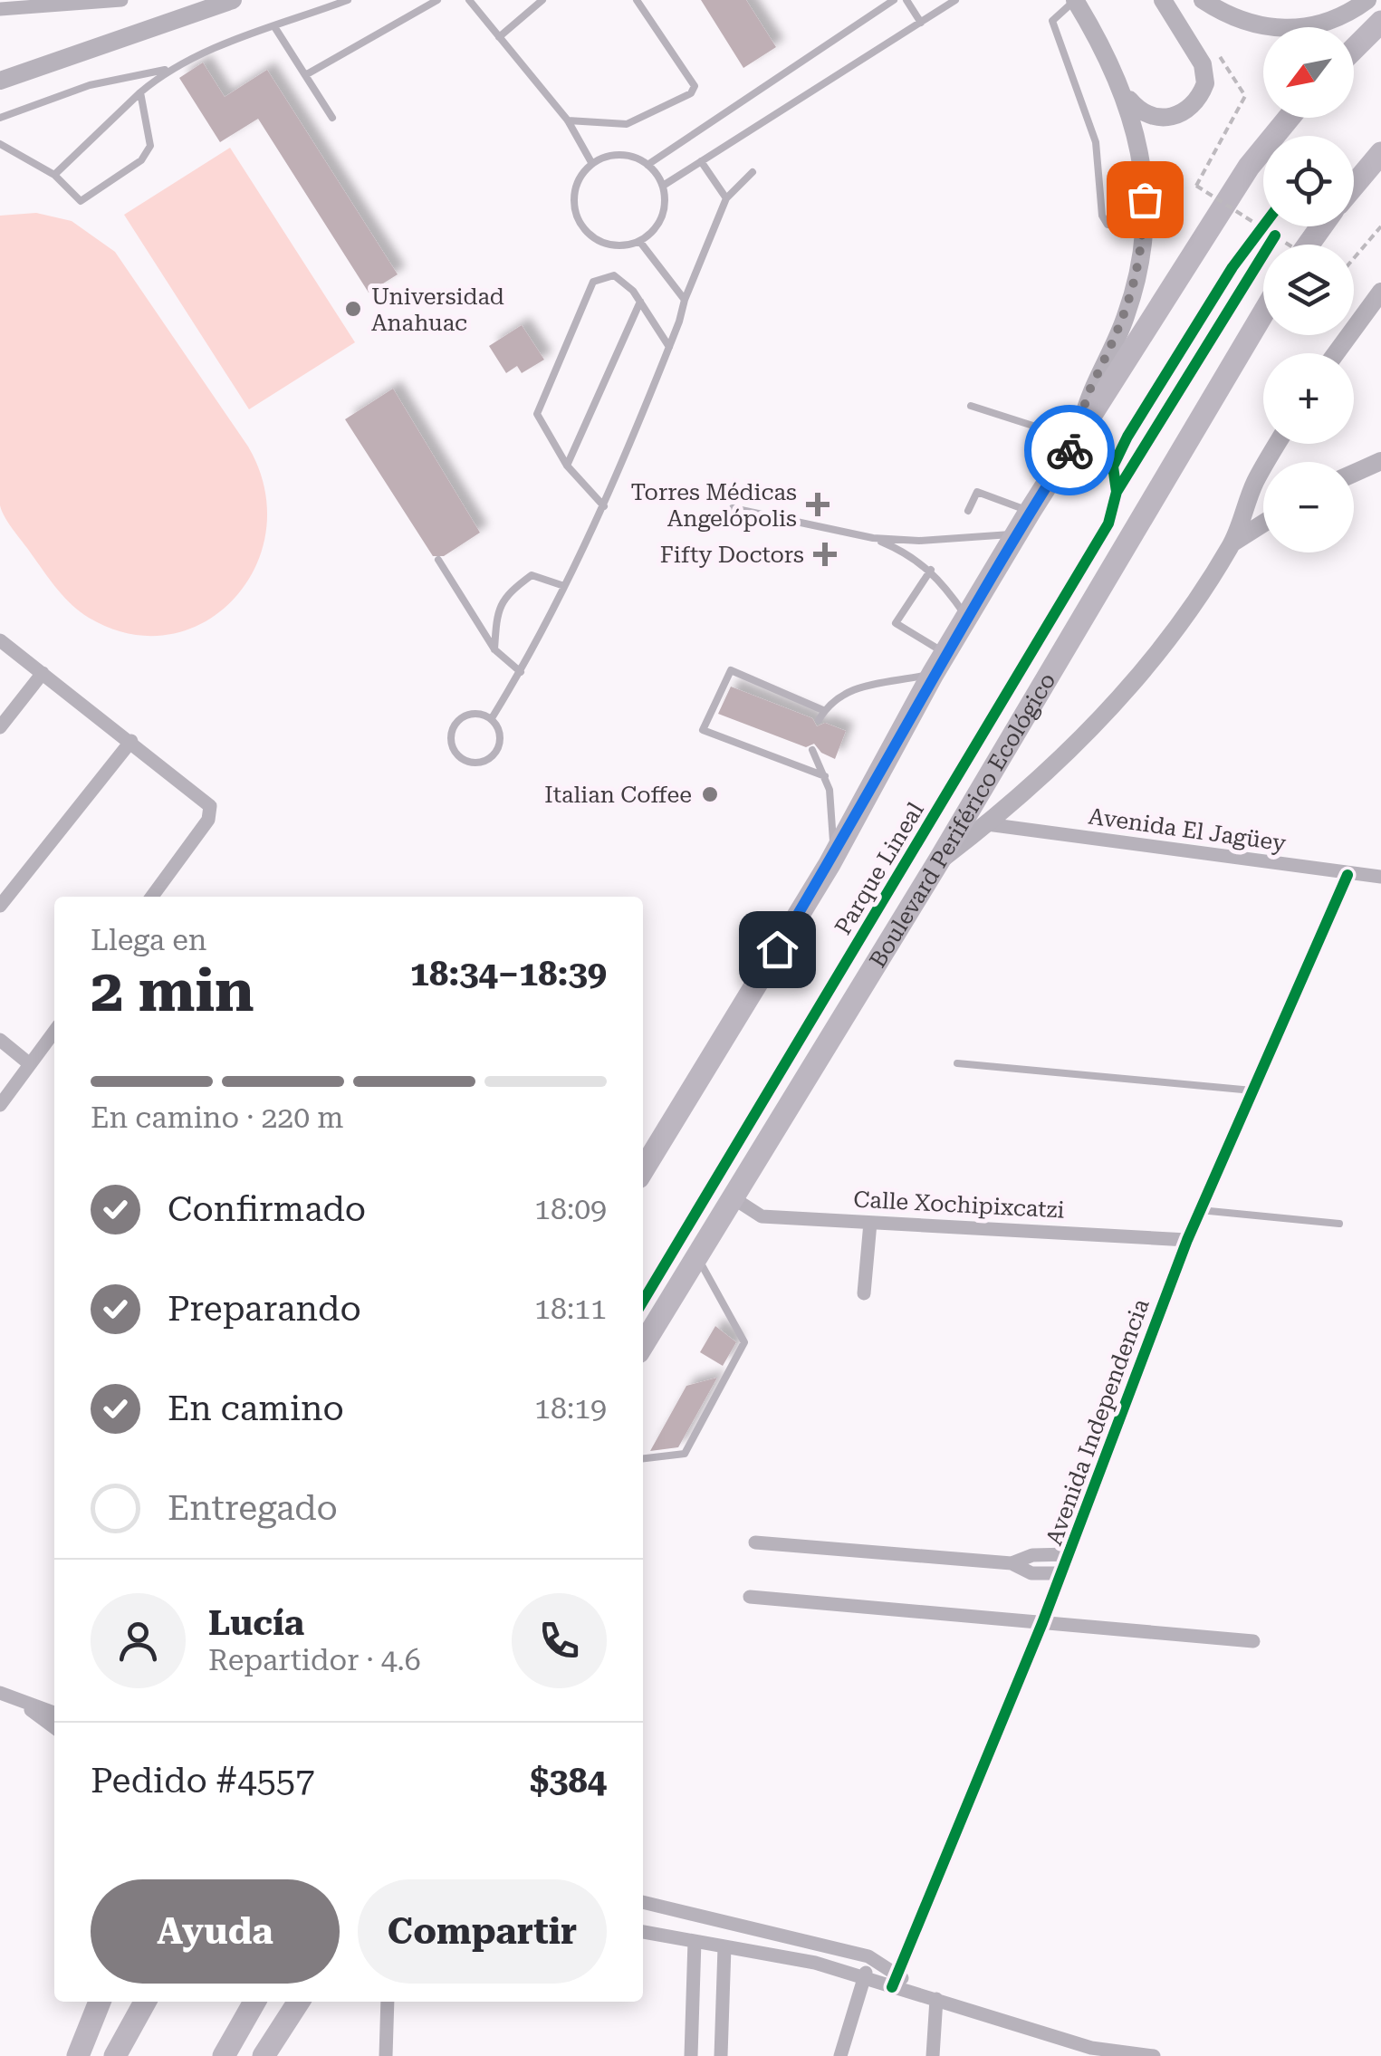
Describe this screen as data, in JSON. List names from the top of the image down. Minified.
{"streets":{"highway":["Boulevard Periférico Ecológico"],"street":["Avenida El Jagüey","Calle Xochipixcatzi","Avenida Independencia"],"cycle path":["Parque Lineal"]},"crossings":[["Boulevard Periférico Ecológico","Calle Xochipixcatzi"],["Avenida El Jagüey","Avenida Independencia"],["Calle Xochipixcatzi","Avenida Independencia"]],"places":{"other":["Universidad Anahuac","Italian Coffee"],"health":["Torres Médicas Angelópolis","Fifty Doctors"]},"north":"bottom left","page":{"map_buttons":["+","−"],"heading":["2 min","Llega en","18:34–18:39"],"panel":["Lucía","Repartidor · 4.6","Pedido #4557","$384"],"bar":"En camino · 220 m","list":[["Confirmado","18:09"],["Preparando","18:11"],["En camino","18:19"],"Entregado"],"buttons":["Ayuda","Compartir"]}}
